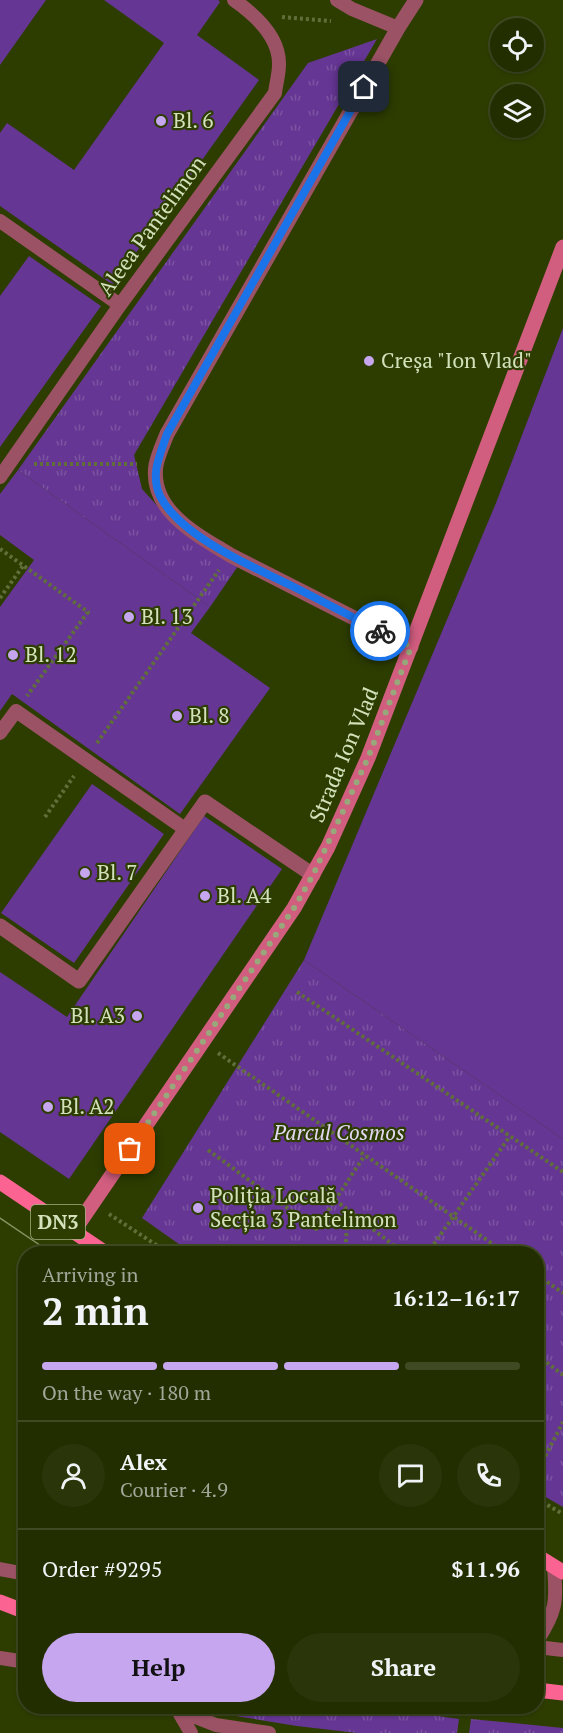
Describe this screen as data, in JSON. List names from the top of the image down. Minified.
{"streets":{"main road":["DN3"],"street":["Strada Ion Vlad"],"lane":["Aleea Pantelimon"]},"crossings":[["Strada Ion Vlad","DN3"]],"parks":["Parcul Cosmos"],"places":["Bl. 6","Creșa \"Ion Vlad\"","Bl. 13","Bl. 12","Bl. 8","Bl. 7","Bl. A4","Bl. A3","Bl. A2","Poliția Locală Secția 3 Pantelimon"],"page":{"heading":["2 min","Arriving in","16:12–16:17"],"panel":["Alex","Courier · 4.9","Order #9295","$11.96"],"bar":"On the way · 180 m","buttons":["Help","Share"]}}
